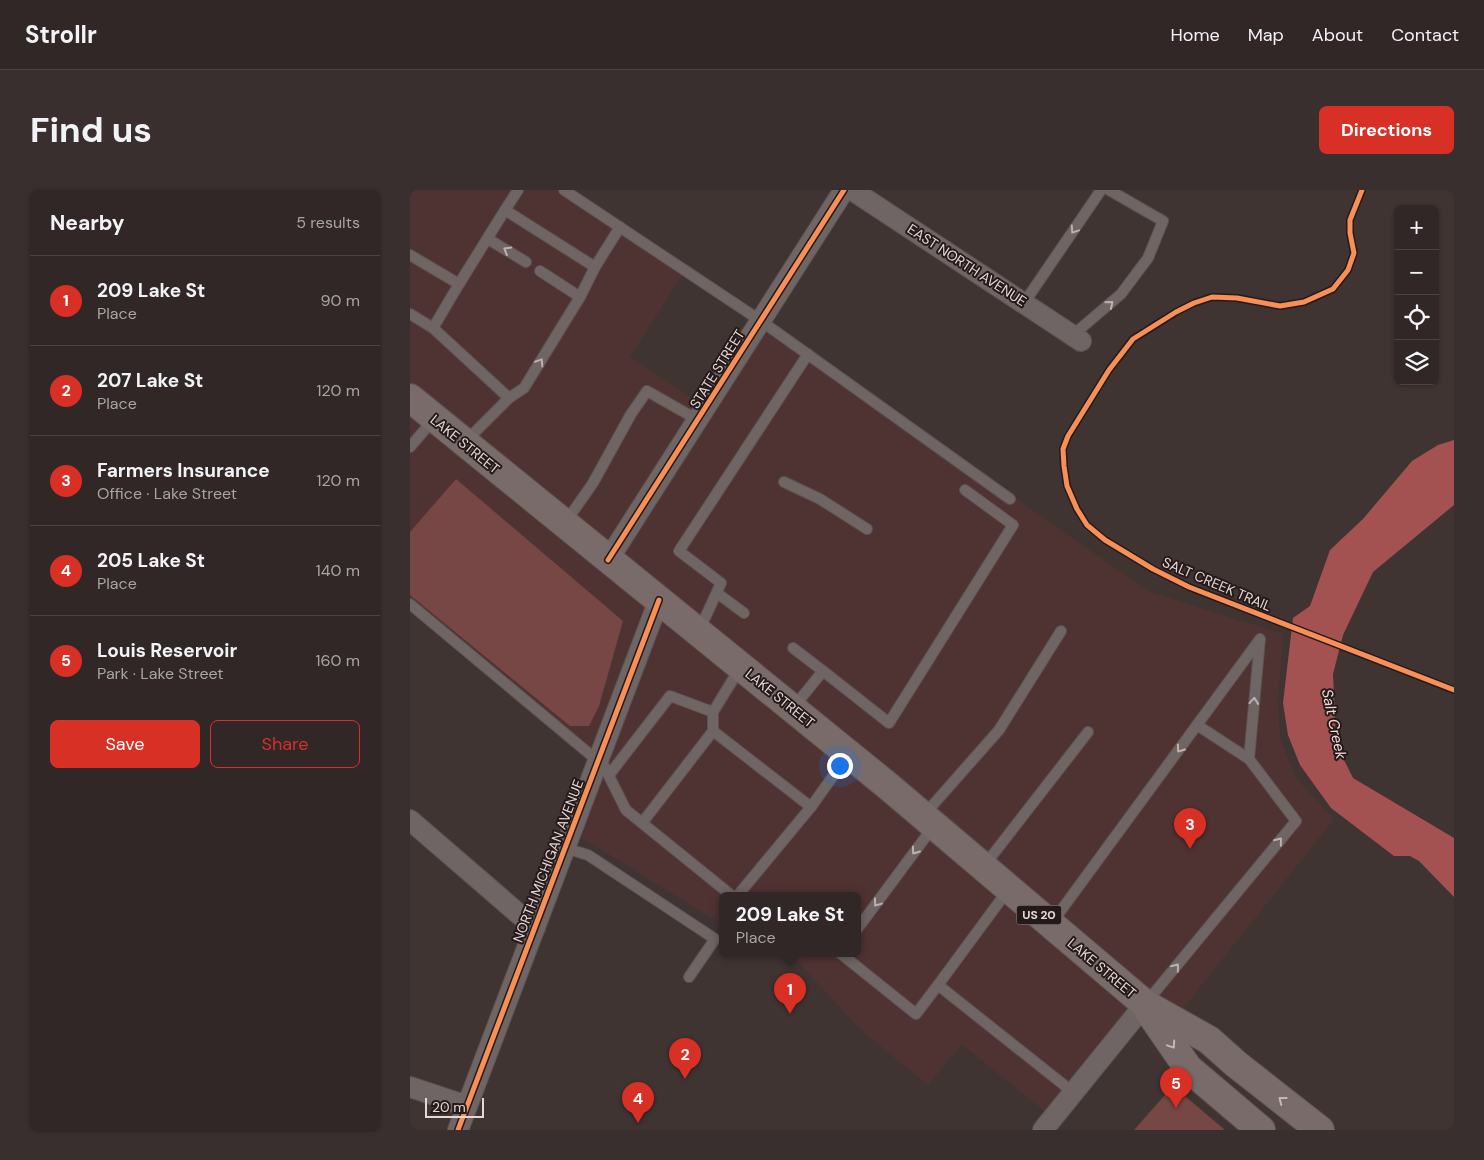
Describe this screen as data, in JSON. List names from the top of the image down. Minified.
{"streets":{"main road":["LAKE STREET","US 20"],"street":["EAST NORTH AVENUE","STATE STREET","NORTH MICHIGAN AVENUE"],"cycle path":["SALT CREEK TRAIL"]},"crossings":[["STATE STREET","LAKE STREET"],["LAKE STREET","NORTH MICHIGAN AVENUE"]],"water":["Salt Creek"],"scale_bar":"20 m","page":{"header":"Strollr","nav":["Home","Map","About","Contact"],"buttons":["Directions",["Save","Share"]],"title":"Find us","heading":["Nearby","5 results"],"map_buttons":["+","−"],"list":[{"mark":"1","name":"209 Lake St","note":"Place","value":"90 m"},{"mark":"2","name":"207 Lake St","note":"Place","value":"120 m"},{"mark":"3","name":"Farmers Insurance","note":"Office · Lake Street","value":"120 m"},{"mark":"4","name":"205 Lake St","note":"Place","value":"140 m"},{"mark":"5","name":"Louis Reservoir","note":"Park · Lake Street","value":"160 m"}],"pins":["3","1","2","5","4"],"popup":["209 Lake St","Place"],"scale":"20 m"}}
